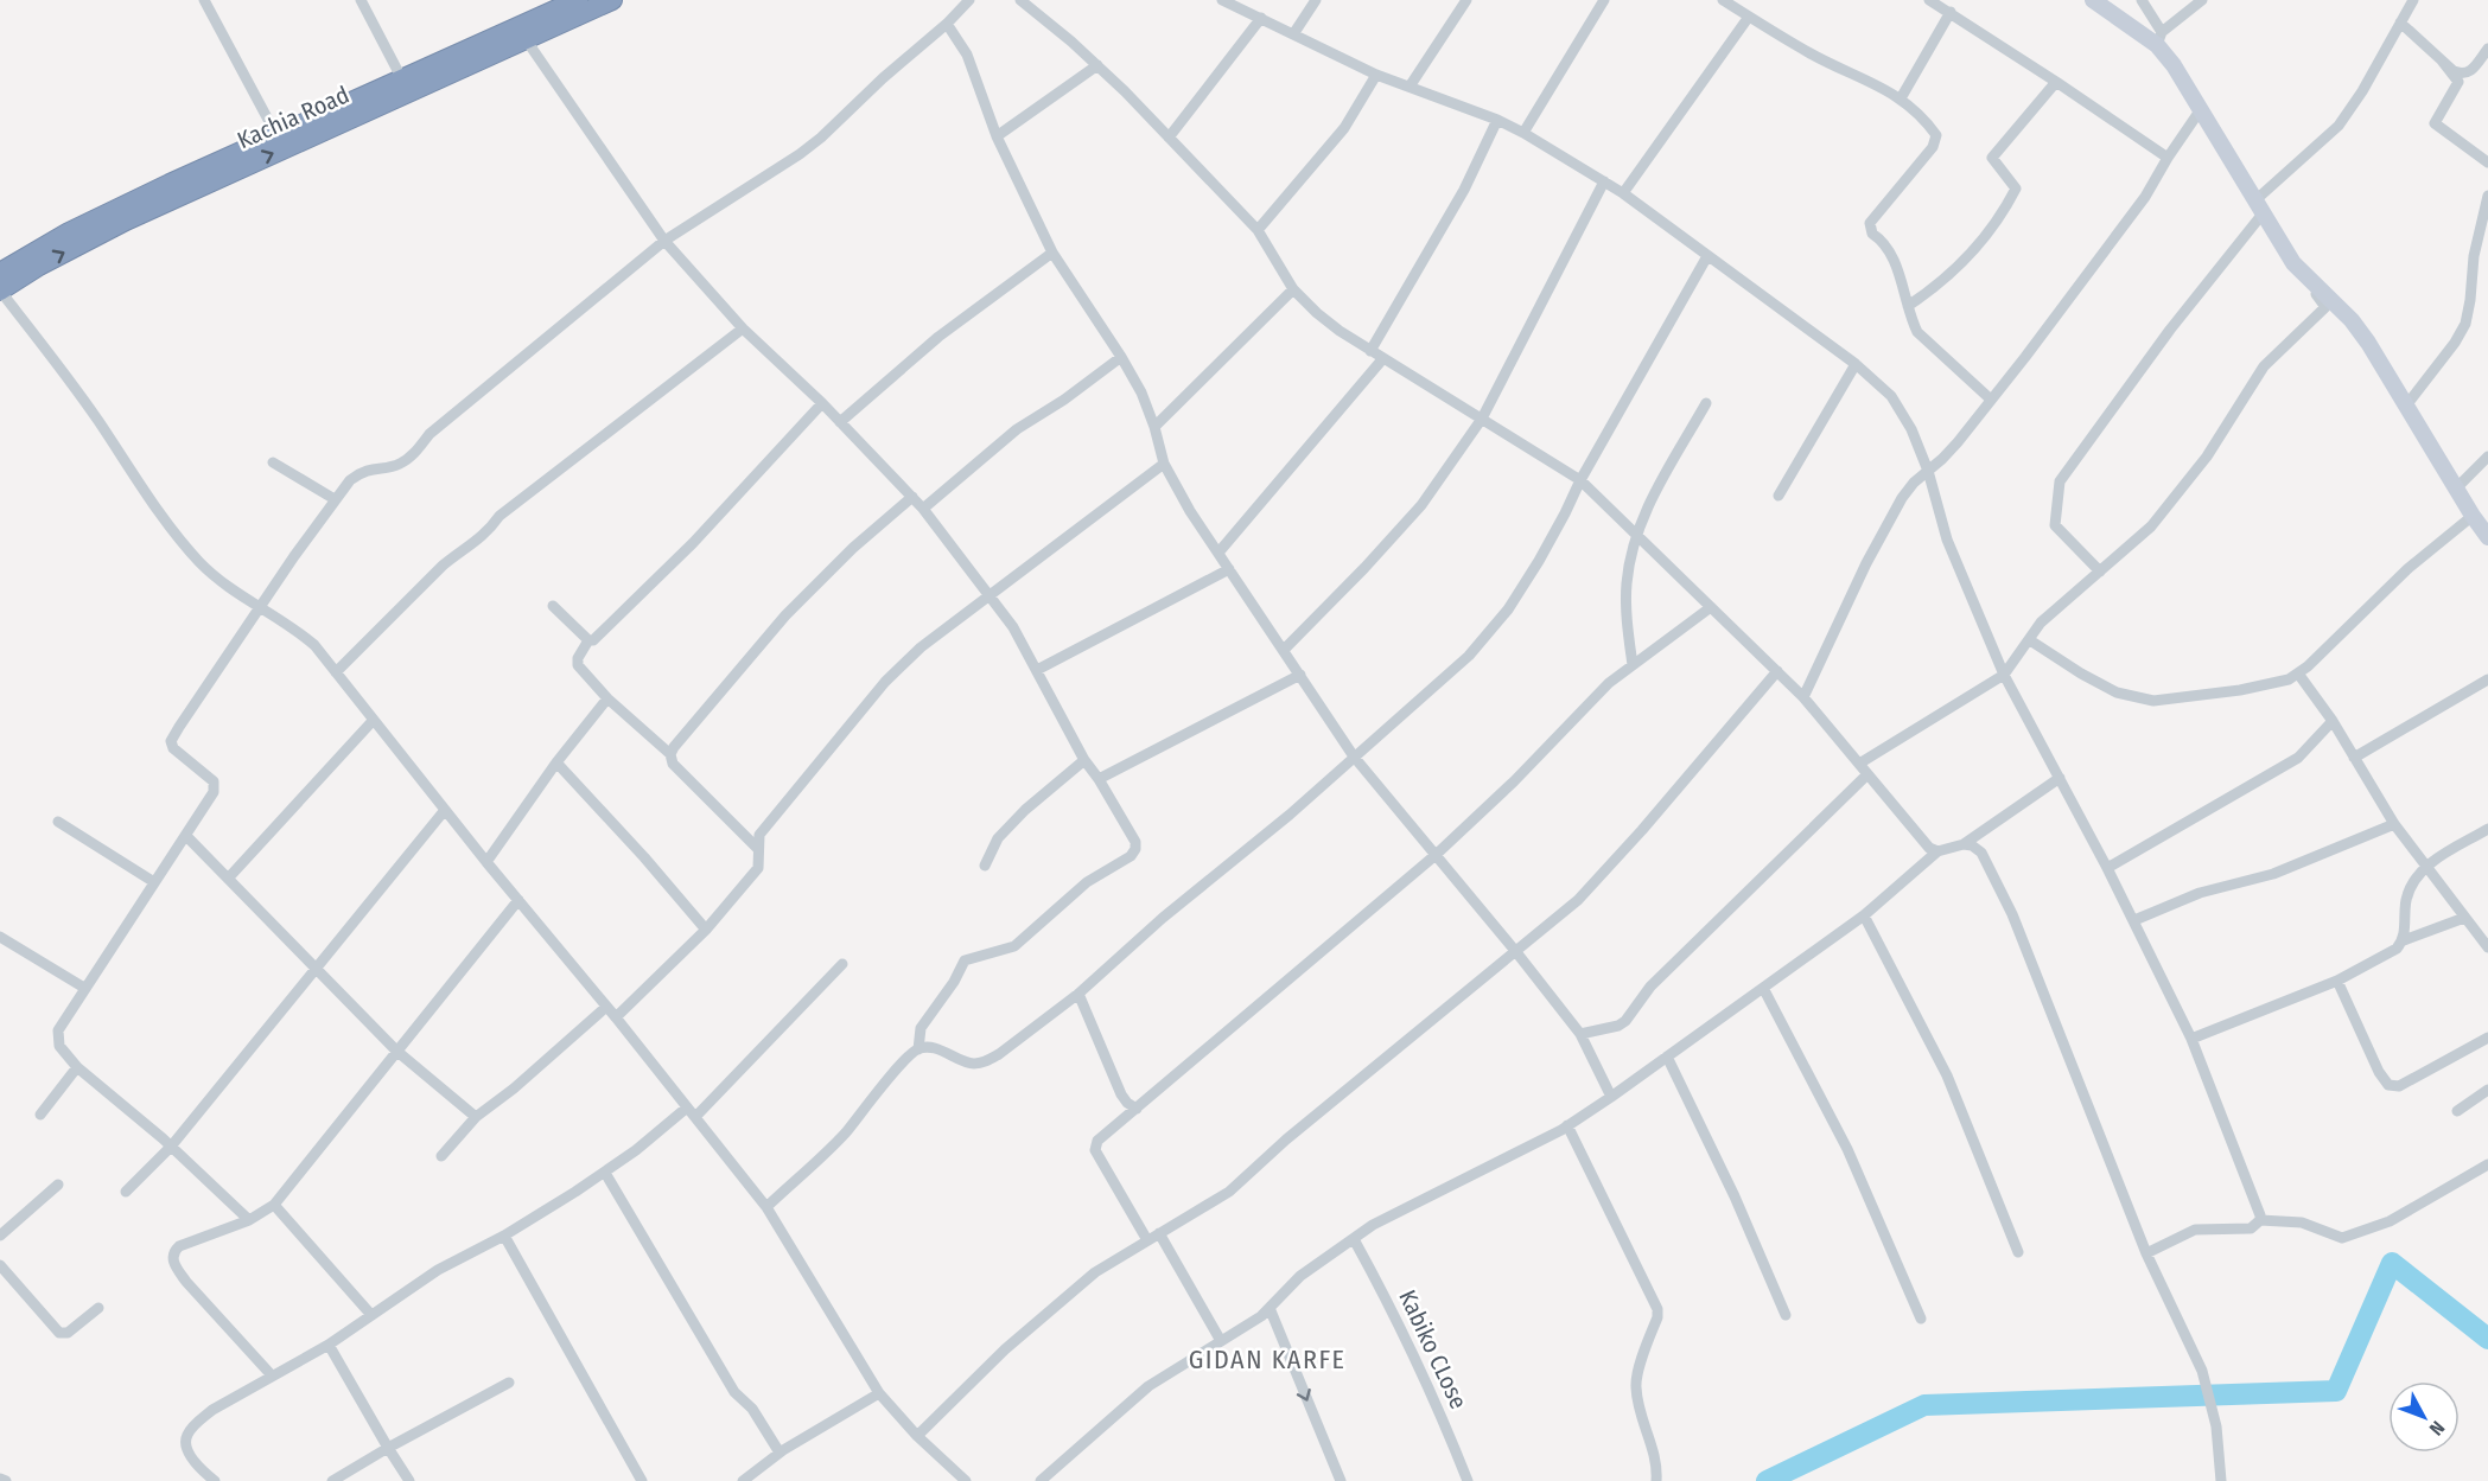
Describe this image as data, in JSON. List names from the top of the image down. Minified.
{"streets":{"highway":["Kachia Road"],"street":["Kabiko CLose"]},"districts":["GIDAN KARFE"],"north":"bottom right"}
